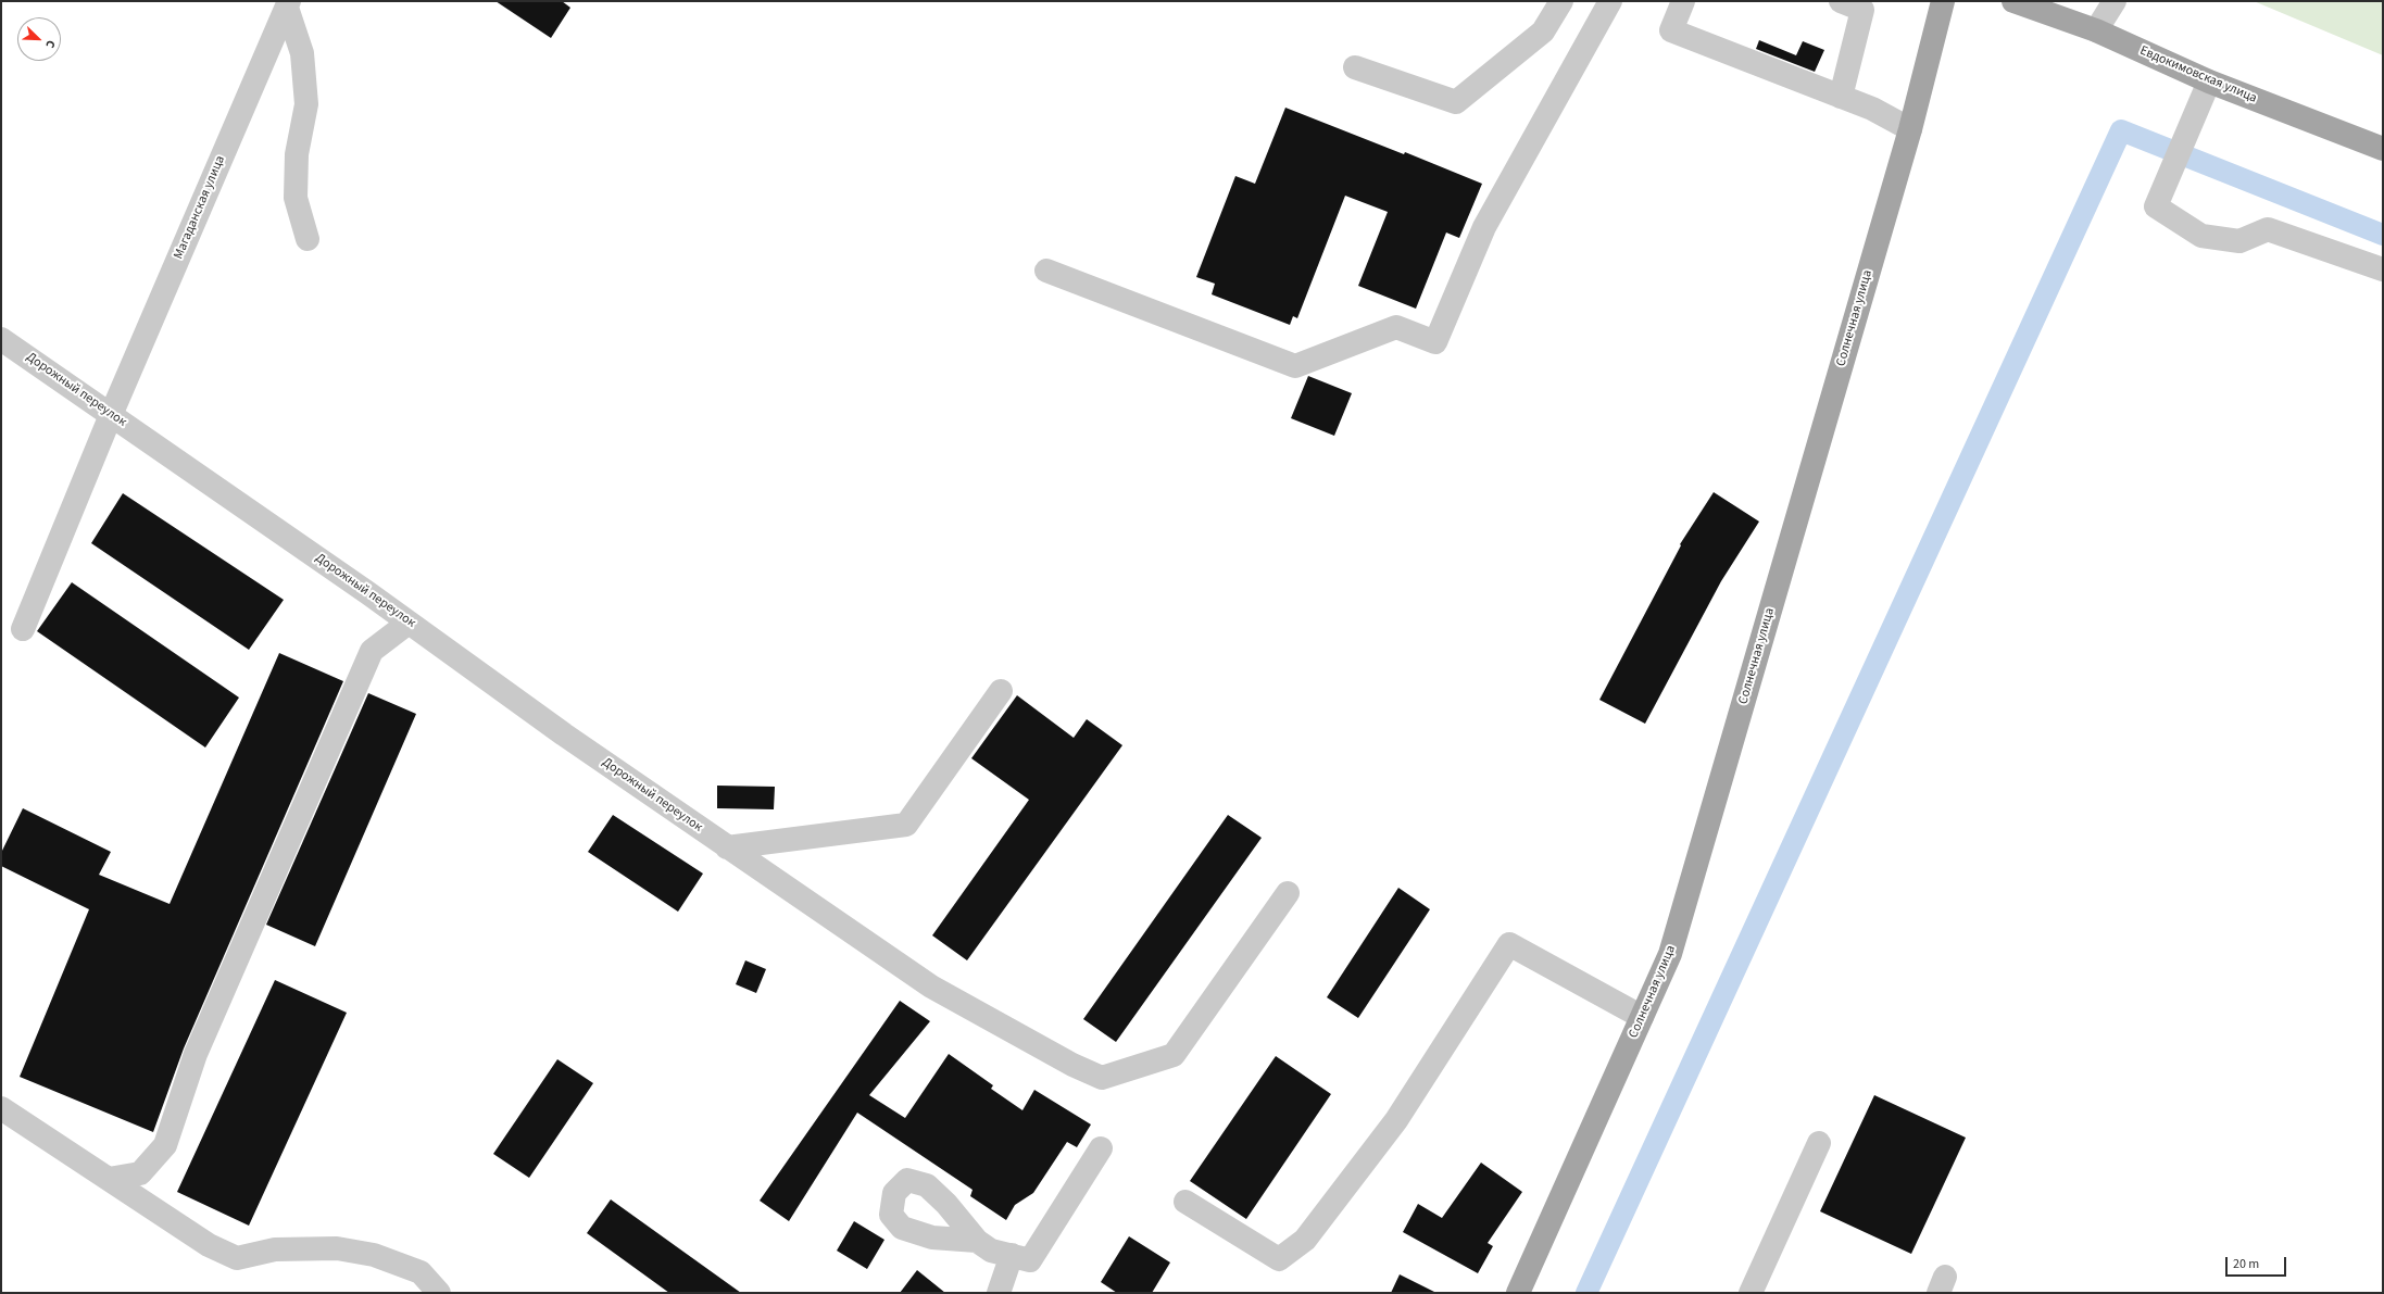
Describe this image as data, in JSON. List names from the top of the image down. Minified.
{"streets":{"main road":["Евдокимовская улица","Солнечная улица"],"street":["Магаданская улица","Дорожный переулок"]},"crossings":[["Магаданская улица","Дорожный переулок"]],"scale_bar":"20 m","north":"bottom right"}
